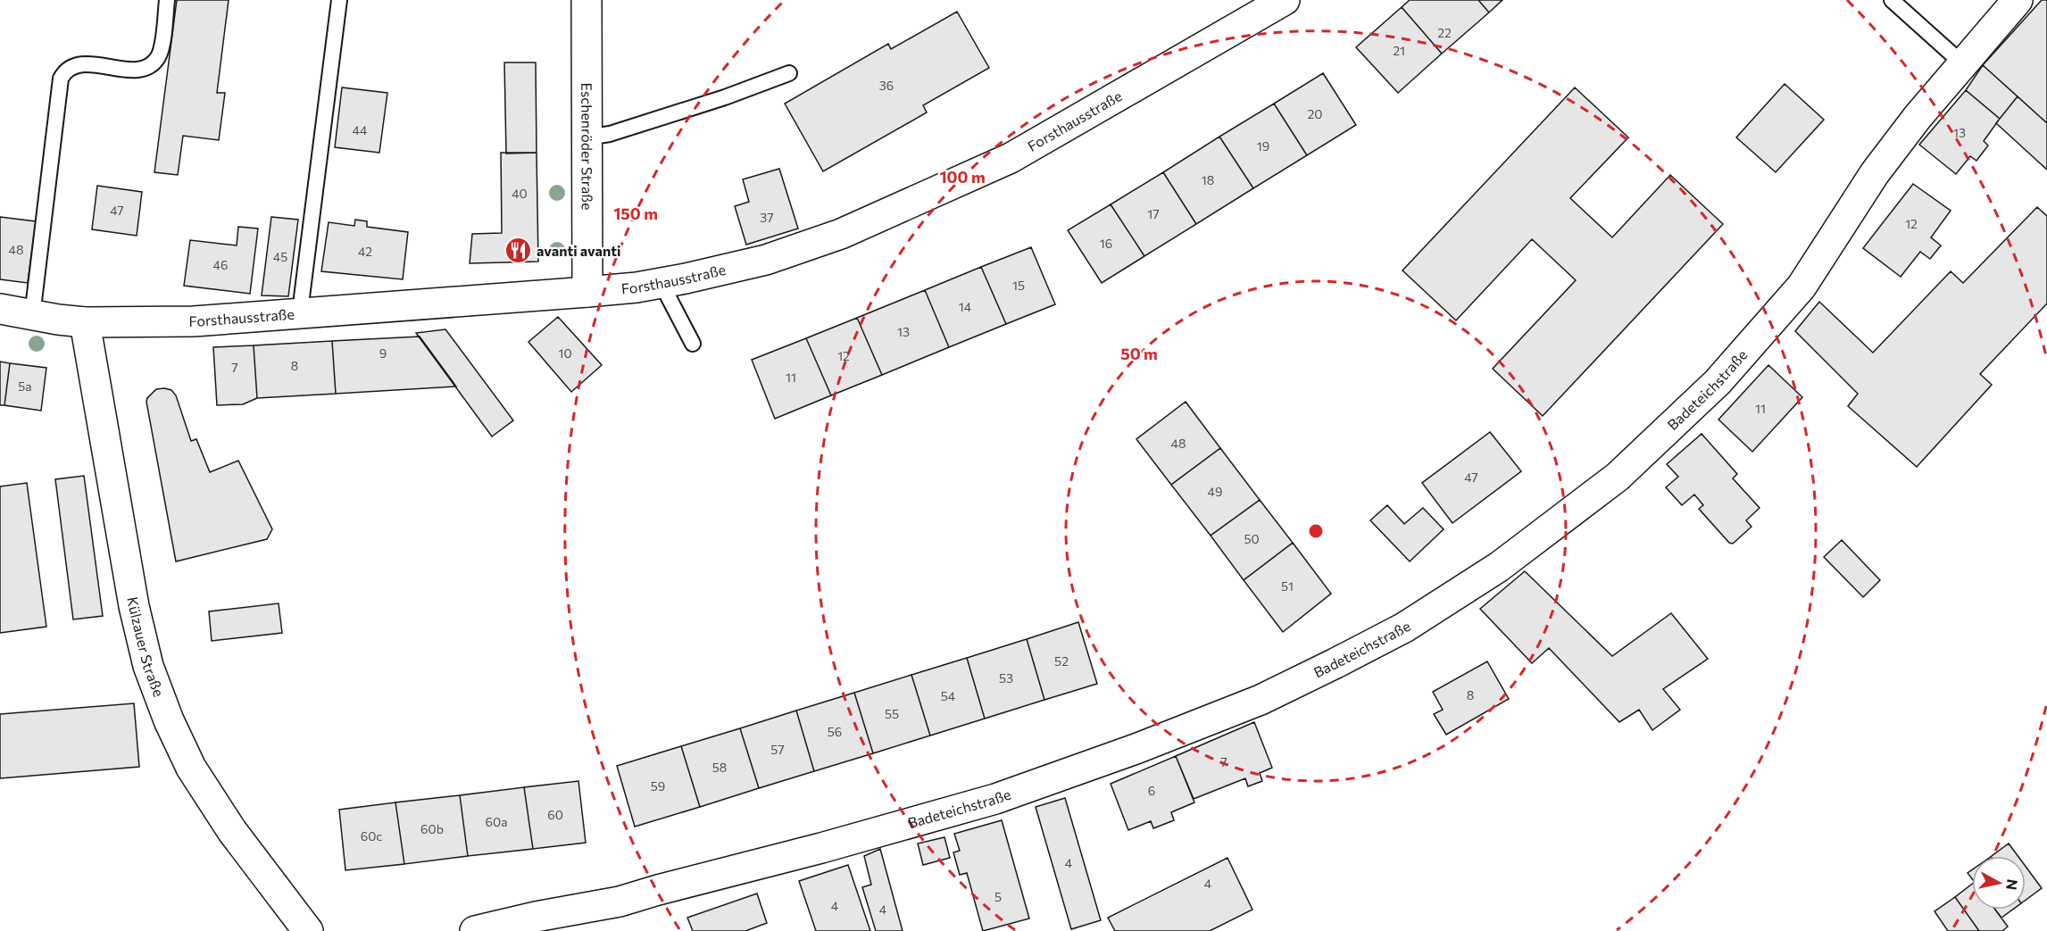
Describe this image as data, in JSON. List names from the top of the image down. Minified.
{"streets":{"street":["Forsthausstraße","Eschenröder Straße","Badeteichstraße","Külzauer Straße"]},"crossings":[["Forsthausstraße","Eschenröder Straße"],["Forsthausstraße","Külzauer Straße"]],"places":{"restaurant":["avanti avanti"]},"house_numbers":["22","21","36","20","44","13","19","18","40","47","17","37","12","16","48","42","45","46","15","14","13","9","10","12","8","7","11","5a","11","48","47","49","50","51","52","53","8","54","55","56","57","7","58","59","6","60","60a","60b","60c","4","4","5","4","4"],"north":"right","rings":["100 m","150 m","50 m"]}
